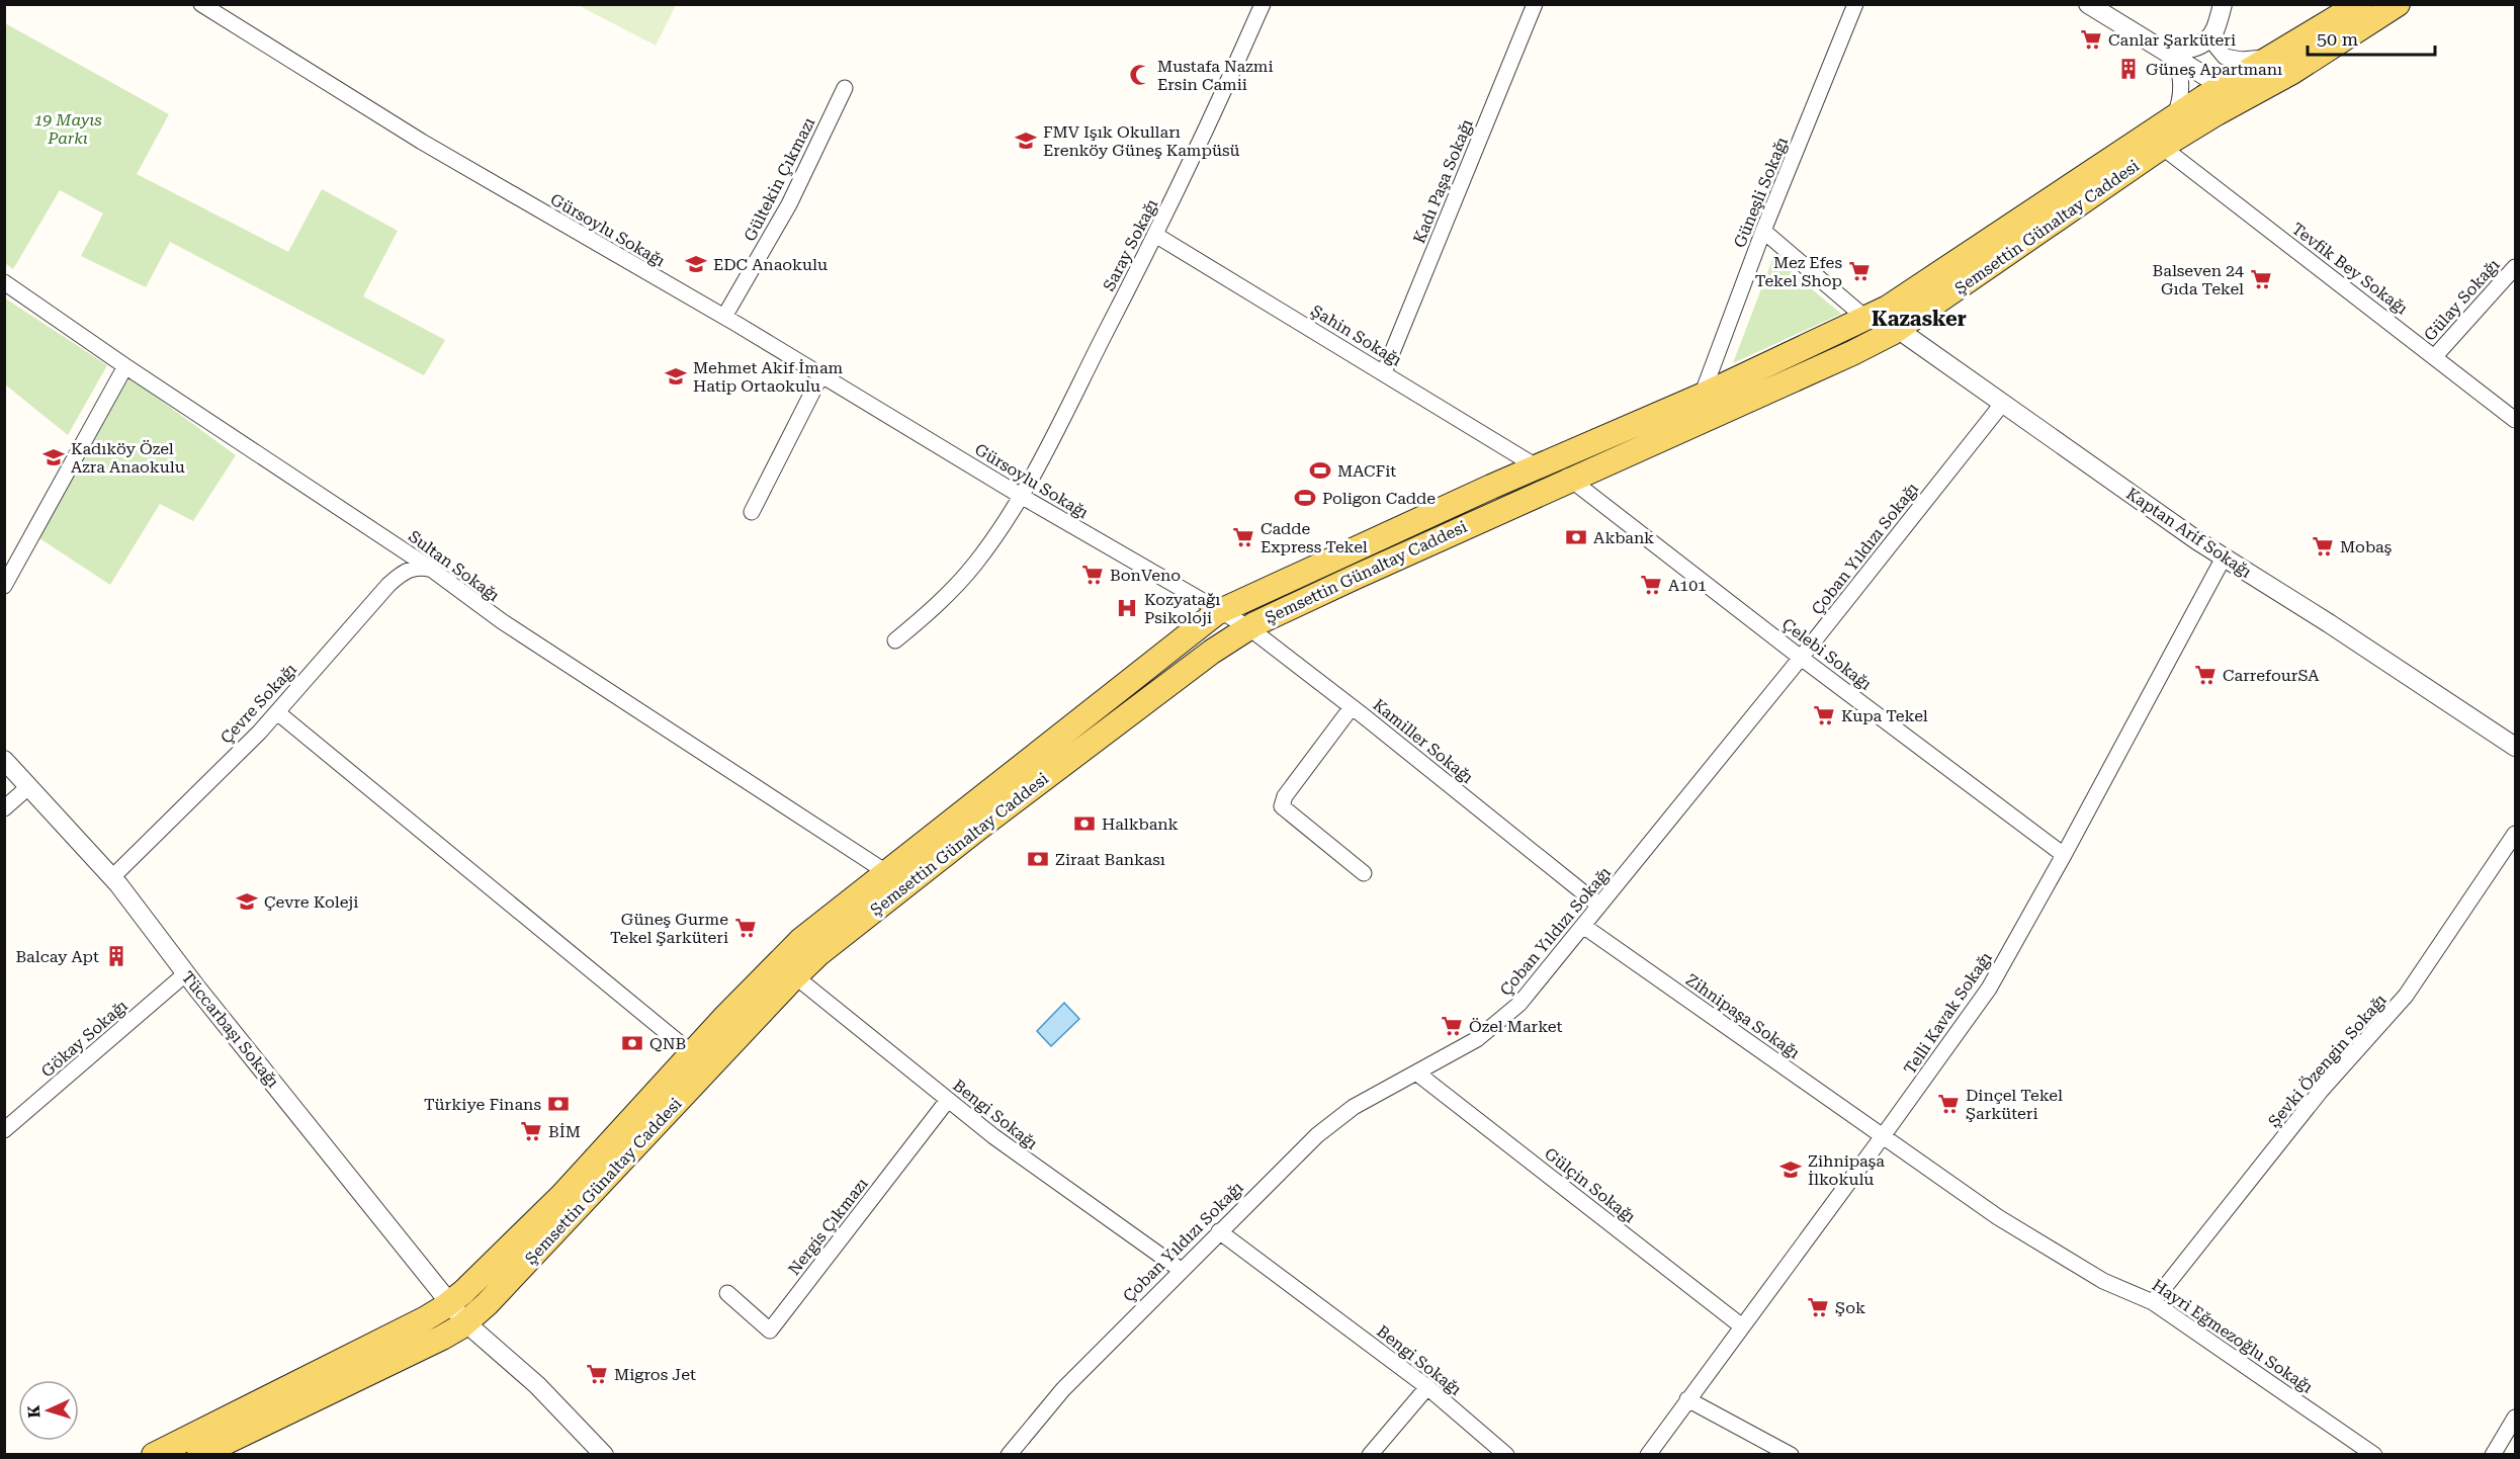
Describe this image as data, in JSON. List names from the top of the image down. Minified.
{"streets":{"main road":["Şemsettin Günaltay Caddesi"],"street":["Gültekin Çıkmazı","Kadı Paşa Sokağı","Güneşli Sokağı","Gürsoylu Sokağı","Saray Sokağı","Tevfik Bey Sokağı","Gülay Sokağı","Şahin Sokağı","Kaptan Arif Sokağı","Çoban Yıldızı Sokağı","Sultan Sokağı","Çelebi Sokağı","Çevre Sokağı","Kamiller Sokağı","Telli Kavak Sokağı","Zihnipaşa Sokağı","Tüccarbaşı Sokağı","Gökay Sokağı","Şevki Özengin Sokağı","Bengi Sokağı","Gülçin Sokağı","Nergis Çıkmazı","Hayri Eğmezoğlu Sokağı"]},"crossings":[["Gültekin Çıkmazı","Gürsoylu Sokağı"],["Kadı Paşa Sokağı","Şahin Sokağı"],["Güneşli Sokağı","Şemsettin Günaltay Caddesi"],["Şemsettin Günaltay Caddesi","Gürsoylu Sokağı"],["Şemsettin Günaltay Caddesi","Tevfik Bey Sokağı"],["Şemsettin Günaltay Caddesi","Şahin Sokağı"],["Şemsettin Günaltay Caddesi","Kaptan Arif Sokağı"],["Şemsettin Günaltay Caddesi","Sultan Sokağı"],["Şemsettin Günaltay Caddesi","Çelebi Sokağı"],["Şemsettin Günaltay Caddesi","Kamiller Sokağı"],["Şemsettin Günaltay Caddesi","Tüccarbaşı Sokağı"],["Şemsettin Günaltay Caddesi","Bengi Sokağı"],["Gürsoylu Sokağı","Saray Sokağı"],["Gürsoylu Sokağı","Kamiller Sokağı"],["Saray Sokağı","Şahin Sokağı"],["Tevfik Bey Sokağı","Gülay Sokağı"],["Kaptan Arif Sokağı","Çoban Yıldızı Sokağı"],["Kaptan Arif Sokağı","Telli Kavak Sokağı"],["Çoban Yıldızı Sokağı","Çelebi Sokağı"],["Çoban Yıldızı Sokağı","Kamiller Sokağı"],["Çoban Yıldızı Sokağı","Zihnipaşa Sokağı"],["Çoban Yıldızı Sokağı","Bengi Sokağı"],["Çoban Yıldızı Sokağı","Gülçin Sokağı"],["Sultan Sokağı","Çevre Sokağı"],["Çelebi Sokağı","Telli Kavak Sokağı"],["Çevre Sokağı","Tüccarbaşı Sokağı"],["Telli Kavak Sokağı","Zihnipaşa Sokağı"],["Telli Kavak Sokağı","Gülçin Sokağı"],["Telli Kavak Sokağı","Hayri Eğmezoğlu Sokağı"],["Zihnipaşa Sokağı","Hayri Eğmezoğlu Sokağı"],["Tüccarbaşı Sokağı","Gökay Sokağı"],["Şevki Özengin Sokağı","Hayri Eğmezoğlu Sokağı"],["Bengi Sokağı","Nergis Çıkmazı"]],"districts":["Kazasker"],"parks":["19 Mayıs Parkı"],"places":{"supermarket":["Canlar Şarküteri","Mez Efes Tekel Shop","Balseven 24 Gıda Tekel","Cadde Express Tekel","Mobaş","BonVeno","A101","CarrefourSA","Kupa Tekel","Güneş Gurme Tekel Şarküteri","Özel Market","Dinçel Tekel Şarküteri","BİM","Şok","Migros Jet"],"building":["Güneş Apartmanı","Balcay Apt"],"mosque":["Mustafa Nazmi Ersin Camii"],"school or university":["FMV Işık Okulları Erenköy Güneş Kampüsü","EDC Anaokulu","Mehmet Akif İmam Hatip Ortaokulu","Kadıköy Özel Azra Anaokulu","Çevre Koleji","Zihnipaşa İlkokulu"],"sports":["MACFit","Poligon Cadde"],"bank":["Akbank","Halkbank","Ziraat Bankası","QNB","Türkiye Finans"],"hospital":["Kozyatağı Psikoloji"]},"scale_bar":"50 m","north":"left"}
